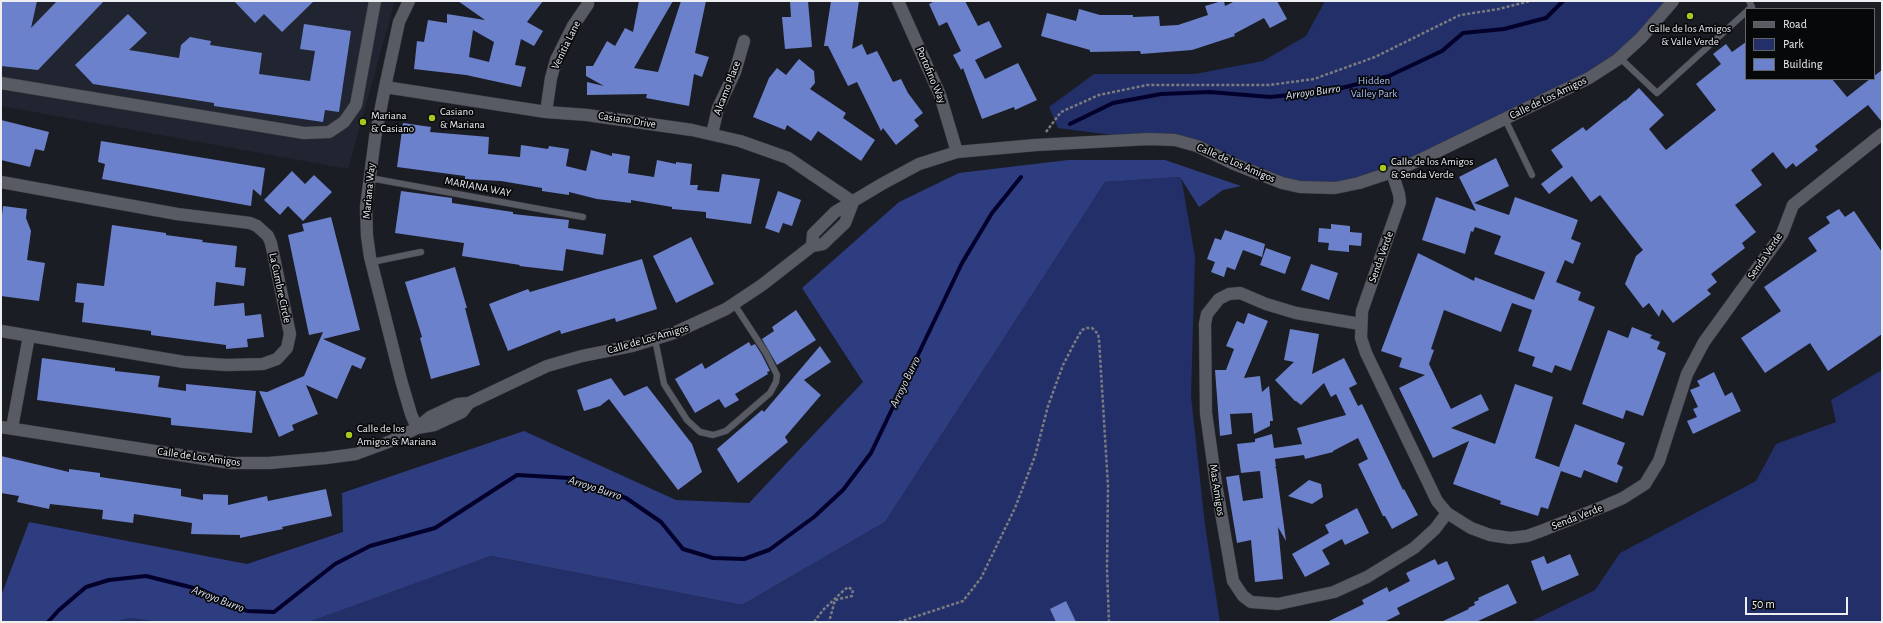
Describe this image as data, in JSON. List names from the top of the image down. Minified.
{"streets":{"street":["Venitia Lane","Portofino Way","Alcamo Place","Calle de Los Amigos","Casiano Drive","Mariana Way","Senda Verde","La Cumbre Circle","Mas Amigos"],"lane":["MARIANA WAY"]},"crossings":[["Venitia Lane","Casiano Drive"],["Portofino Way","Calle de Los Amigos"],["Alcamo Place","Casiano Drive"],["Calle de Los Amigos","Casiano Drive"],["Calle de Los Amigos","Mariana Way"],["Calle de Los Amigos","Senda Verde"],["Casiano Drive","Mariana Way"],["MARIANA WAY","Mariana Way"],["Senda Verde","Mas Amigos"]],"water":["Arroyo Burro"],"parks":["Hidden Valley Park"],"places":["Calle de los Amigos & Valle Verde","Casiano & Mariana","Mariana & Casiano","Calle de los Amigos & Senda Verde","Calle de los Amigos & Mariana"],"legend":["Road","Park","Building"],"scale_bar":"50 m"}
